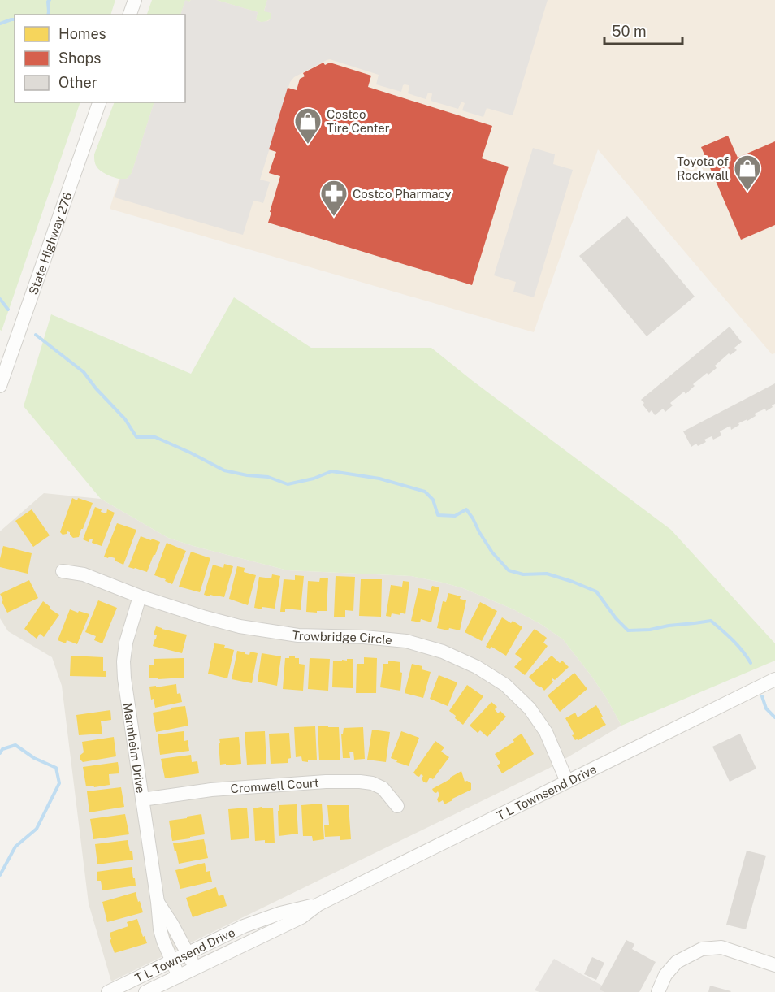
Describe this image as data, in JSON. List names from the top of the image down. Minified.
{"streets":{"street":["State Highway 276","Trowbridge Circle","Mannheim Drive","Cromwell Court","T L Townsend Drive"]},"crossings":[["Trowbridge Circle","Mannheim Drive"],["Trowbridge Circle","T L Townsend Drive"],["Mannheim Drive","Cromwell Court"],["Mannheim Drive","T L Townsend Drive"]],"places":{"shop":["Costco Tire Center","Toyota of Rockwall"],"pharmacy":["Costco Pharmacy"]},"legend":["Homes","Shops","Other"],"scale_bar":"50 m"}
